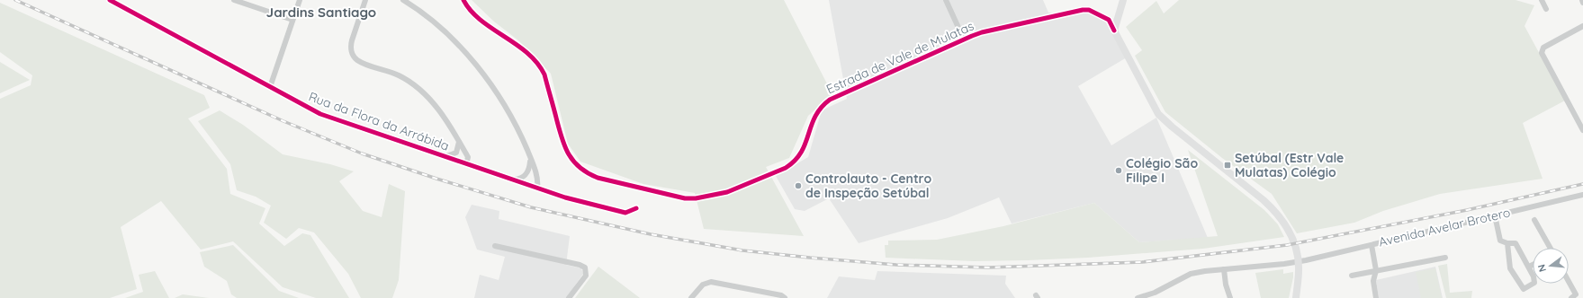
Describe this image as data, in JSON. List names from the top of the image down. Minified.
{"streets":{"main road":["Estrada de Vale de Mulatas"],"street":["Rua da Flora da Arrábida","Avenida Avelar Brotero"]},"districts":["Jardins Santiago"],"places":{"transit":["Setúbal (Estr Vale Mulatas) Colégio"],"other":["Colégio São Filipe I","Controlauto - Centro de Inspeção Setúbal"]},"north":"left"}
